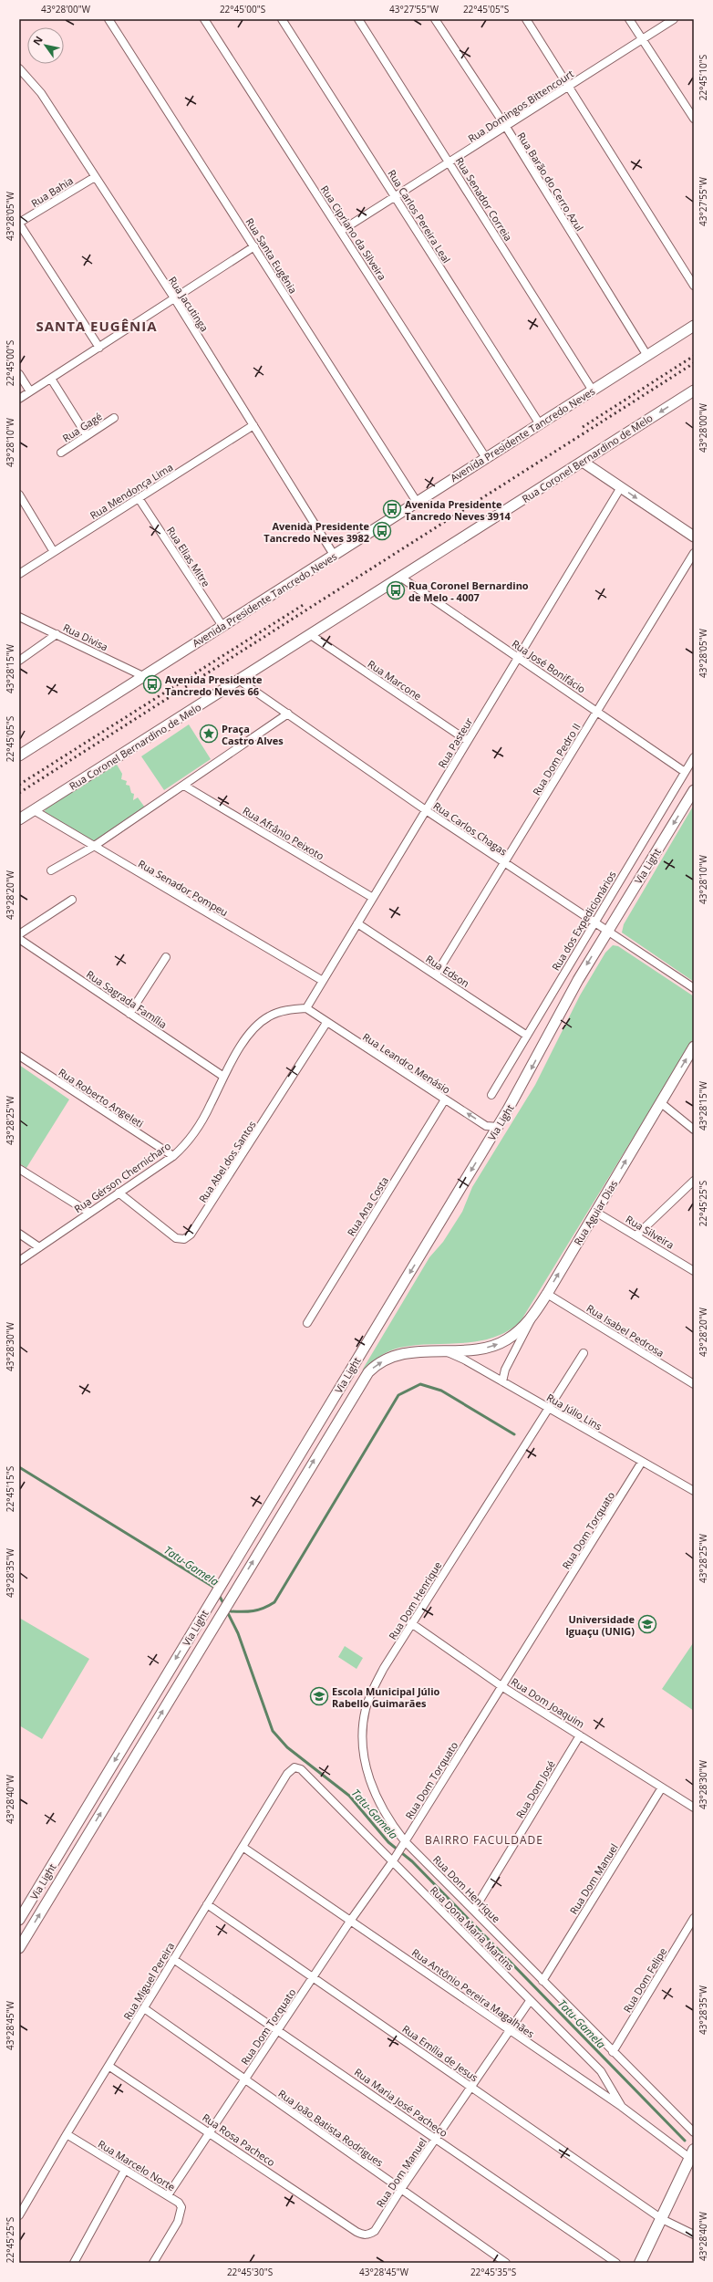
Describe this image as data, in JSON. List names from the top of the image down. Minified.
{"streets":{"street":["Rua Domingos Bittencourt","Rua Barão do Cerro Azul","Rua Bahia","Rua Senador Correia","Rua Carlos Pereira Leal","Rua Cipriano da Silveira","Rua Santa Eugênia","Rua Jacutinga","Rua Gagé","Avenida Presidente Tancredo Neves","Rua Coronel Bernardino de Melo","Rua Mendonça Lima","Rua Elias Mitre","Rua Divisa","Rua José Bonifácio","Rua Marcone","Rua Pasteur","Rua Dom Pedro II","Rua Carlos Chagas","Rua Afrânio Peixoto","Via Light","Rua Senador Pompeu","Rua dos Expedicionários","Rua Edson","Rua Sagrada Família","Rua Leandro Menásio","Rua Roberto Angeleti","Rua Abel dos Santos","Rua Gérson Chernicharo","Rua Ana Costa","Rua Aguiar Dias","Rua Silveira","Rua Isabel Pedrosa","Rua Júlio Lins","Rua Dom Torquato","Rua Dom Henrique","Rua Dom Joaquim","Rua Dom José","Rua Dom Manuel","Rua Dona Maria Martins","Rua Dom Felipe","Rua Miguel Pereira","Rua Antônio Pereira Magalhães","Rua Emília de Jesus","Rua Maria José Pacheco","Rua João Batista Rodrigues","Rua Rosa Pacheco","Rua Marcelo Norte"]},"crossings":[["Rua Domingos Bittencourt","Rua Barão do Cerro Azul"],["Rua Domingos Bittencourt","Rua Senador Correia"],["Rua Domingos Bittencourt","Rua Carlos Pereira Leal"],["Rua Domingos Bittencourt","Rua Cipriano da Silveira"],["Rua Barão do Cerro Azul","Avenida Presidente Tancredo Neves"],["Rua Bahia","Rua Jacutinga"],["Rua Senador Correia","Avenida Presidente Tancredo Neves"],["Rua Carlos Pereira Leal","Avenida Presidente Tancredo Neves"],["Rua Cipriano da Silveira","Avenida Presidente Tancredo Neves"],["Rua Santa Eugênia","Avenida Presidente Tancredo Neves"],["Rua Jacutinga","Avenida Presidente Tancredo Neves"],["Rua Jacutinga","Rua Mendonça Lima"],["Avenida Presidente Tancredo Neves","Rua Elias Mitre"],["Avenida Presidente Tancredo Neves","Rua Divisa"],["Rua Coronel Bernardino de Melo","Rua José Bonifácio"],["Rua Coronel Bernardino de Melo","Rua Marcone"],["Rua Coronel Bernardino de Melo","Rua Carlos Chagas"],["Rua Coronel Bernardino de Melo","Rua Senador Pompeu"],["Rua Mendonça Lima","Rua Elias Mitre"],["Rua José Bonifácio","Rua Pasteur"],["Rua José Bonifácio","Rua Dom Pedro II"],["Rua José Bonifácio","Rua dos Expedicionários"],["Rua Marcone","Rua Pasteur"],["Rua Pasteur","Rua Carlos Chagas"],["Rua Pasteur","Rua Afrânio Peixoto"],["Rua Pasteur","Rua Senador Pompeu"],["Rua Pasteur","Rua Edson"],["Rua Pasteur","Rua Leandro Menásio"],["Rua Pasteur","Rua Gérson Chernicharo"],["Rua Dom Pedro II","Rua Carlos Chagas"],["Rua Dom Pedro II","Rua Edson"],["Rua Carlos Chagas","Via Light"],["Rua Carlos Chagas","Rua dos Expedicionários"],["Via Light","Rua Leandro Menásio"],["Via Light","Rua Aguiar Dias"],["Via Light","Rua Júlio Lins"],["Rua dos Expedicionários","Rua Edson"],["Rua Sagrada Família","Rua Gérson Chernicharo"],["Rua Leandro Menásio","Rua Abel dos Santos"],["Rua Leandro Menásio","Rua Gérson Chernicharo"],["Rua Leandro Menásio","Rua Ana Costa"],["Rua Roberto Angeleti","Rua Gérson Chernicharo"],["Rua Abel dos Santos","Rua Gérson Chernicharo"],["Rua Aguiar Dias","Rua Silveira"],["Rua Aguiar Dias","Rua Isabel Pedrosa"],["Rua Aguiar Dias","Rua Júlio Lins"],["Rua Júlio Lins","Rua Dom Torquato"],["Rua Júlio Lins","Rua Dom Henrique"],["Rua Dom Torquato","Rua Dom Henrique"],["Rua Dom Torquato","Rua Dom Joaquim"],["Rua Dom Torquato","Rua Dona Maria Martins"],["Rua Dom Torquato","Rua Antônio Pereira Magalhães"],["Rua Dom Torquato","Rua Emília de Jesus"],["Rua Dom Torquato","Rua Maria José Pacheco"],["Rua Dom Torquato","Rua João Batista Rodrigues"],["Rua Dom Torquato","Rua Rosa Pacheco"],["Rua Dom Torquato","Rua Marcelo Norte"],["Rua Dom Henrique","Rua Dom Joaquim"],["Rua Dom Henrique","Rua Dom José"],["Rua Dom Henrique","Rua Dom Manuel"],["Rua Dom Henrique","Rua Dom Felipe"],["Rua Dom Joaquim","Rua Dom José"],["Rua Dom Joaquim","Rua Dom Manuel"],["Rua Dom Manuel","Rua Dona Maria Martins"],["Rua Dom Manuel","Rua Antônio Pereira Magalhães"],["Rua Dom Manuel","Rua Emília de Jesus"],["Rua Dom Manuel","Rua Maria José Pacheco"],["Rua Dom Manuel","Rua João Batista Rodrigues"],["Rua Dom Manuel","Rua Rosa Pacheco"],["Rua Dona Maria Martins","Rua Miguel Pereira"],["Rua Dona Maria Martins","Rua Antônio Pereira Magalhães"],["Rua Miguel Pereira","Rua Antônio Pereira Magalhães"],["Rua Miguel Pereira","Rua Emília de Jesus"],["Rua Miguel Pereira","Rua Maria José Pacheco"],["Rua Miguel Pereira","Rua João Batista Rodrigues"],["Rua Miguel Pereira","Rua Rosa Pacheco"],["Rua Miguel Pereira","Rua Marcelo Norte"]],"one_way":["Rua Aguiar Dias"],"districts":["SANTA EUGÊNIA","BAIRRO FACULDADE"],"water":["Tatu-Gamela"],"places":{"bus stop":["Avenida Presidente Tancredo Neves 3914","Avenida Presidente Tancredo Neves 3982","Rua Coronel Bernardino de Melo - 4007","Avenida Presidente Tancredo Neves 66"],"place":["Praça Castro Alves"],"school or university":["Universidade Iguaçu (UNIG)","Escola Municipal Júlio Rabello Guimarães"]},"north":"top left","coordinates":["43°28'00\"W","22°45'00\"S","43°27'55\"W","22°45'05\"S","22°45'10\"S","43°28'05\"W","43°28'10\"W","43°28'15\"W","43°28'20\"W","43°28'25\"W","22°45'25\"S","43°28'30\"W","22°45'15\"S","43°28'35\"W","43°28'40\"W","43°28'45\"W","22°45'30\"S","22°45'35\"S"]}
